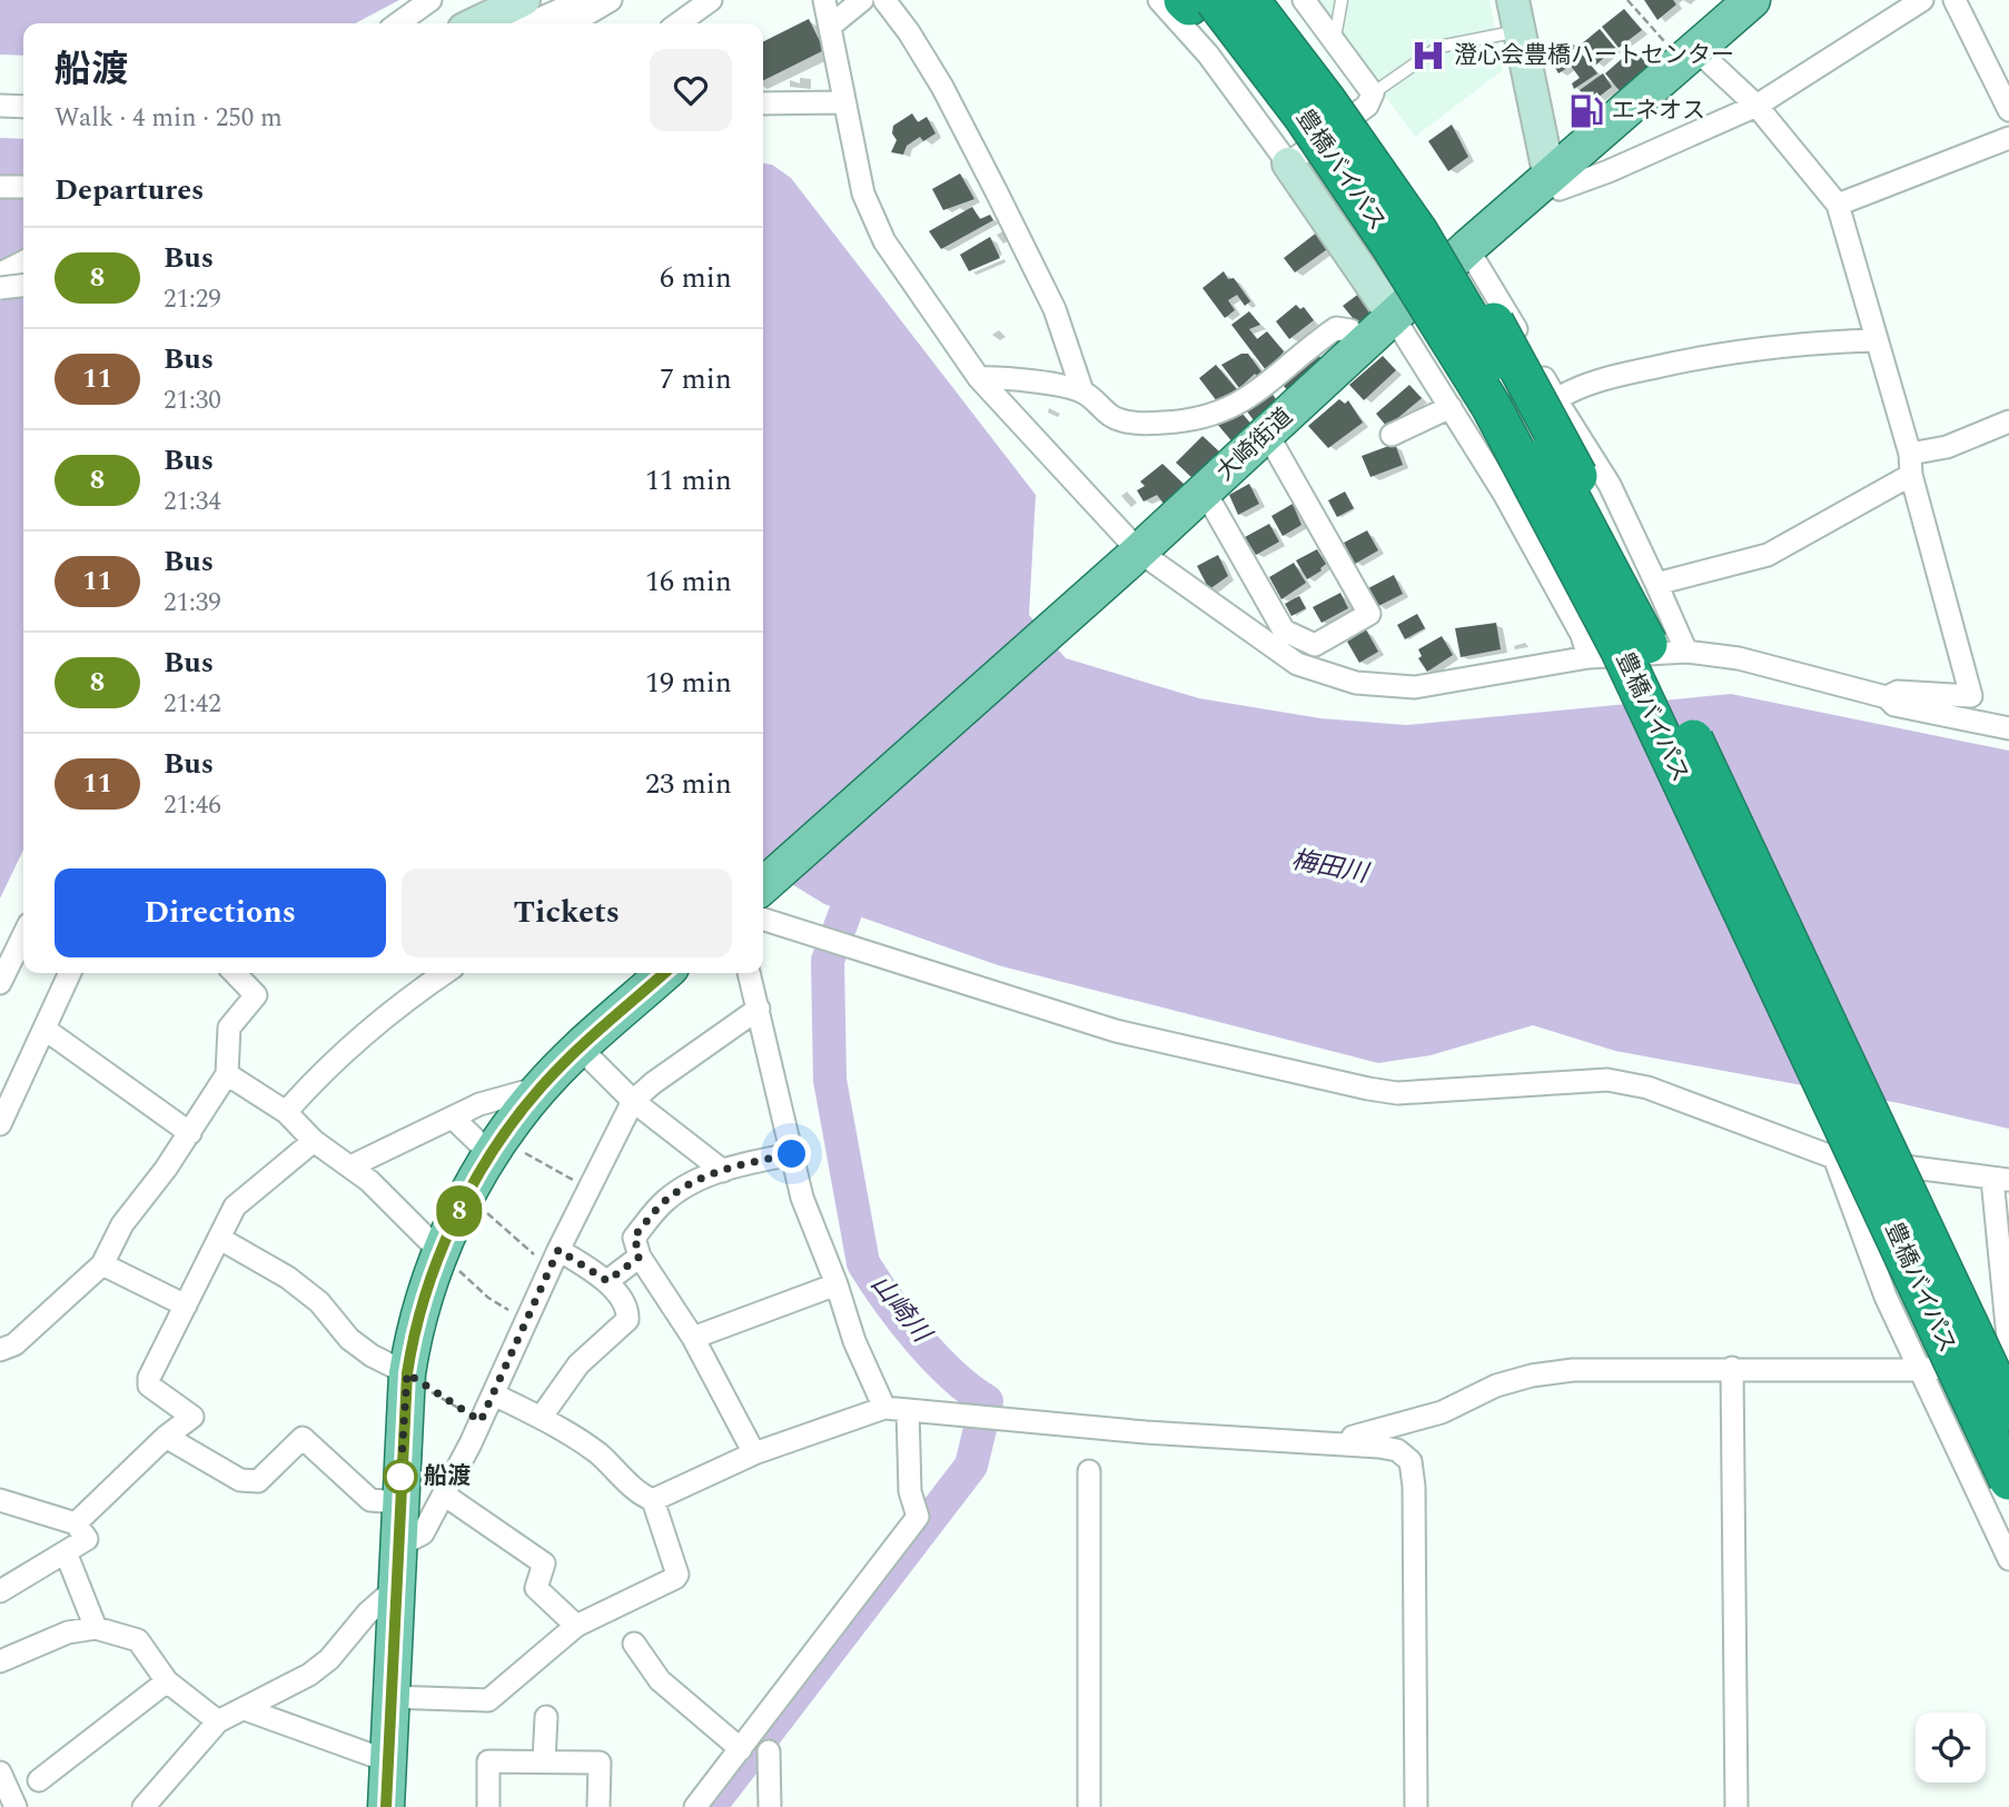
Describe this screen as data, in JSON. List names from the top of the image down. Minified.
{"streets":{"highway":["豊橋バイパス"],"main road":["大崎街道"]},"water":["梅田川","山崎川"],"places":{"hospital":["澄心会豊橋ハートセンター"],"fuel station":["エネオス"],"other":["船渡"]},"lines":["bus line 8"],"page":{"on_map":"8","heading":[["船渡","Walk · 4 min · 250 m"],"Departures"],"list":[{"mark":"8","name":"Bus","note":"21:29","value":"6 min"},{"mark":"11","name":"Bus","note":"21:30","value":"7 min"},{"mark":"8","name":"Bus","note":"21:34","value":"11 min"},{"mark":"11","name":"Bus","note":"21:39","value":"16 min"},{"mark":"8","name":"Bus","note":"21:42","value":"19 min"},{"mark":"11","name":"Bus","note":"21:46","value":"23 min"}],"buttons":["Directions","Tickets"]}}
